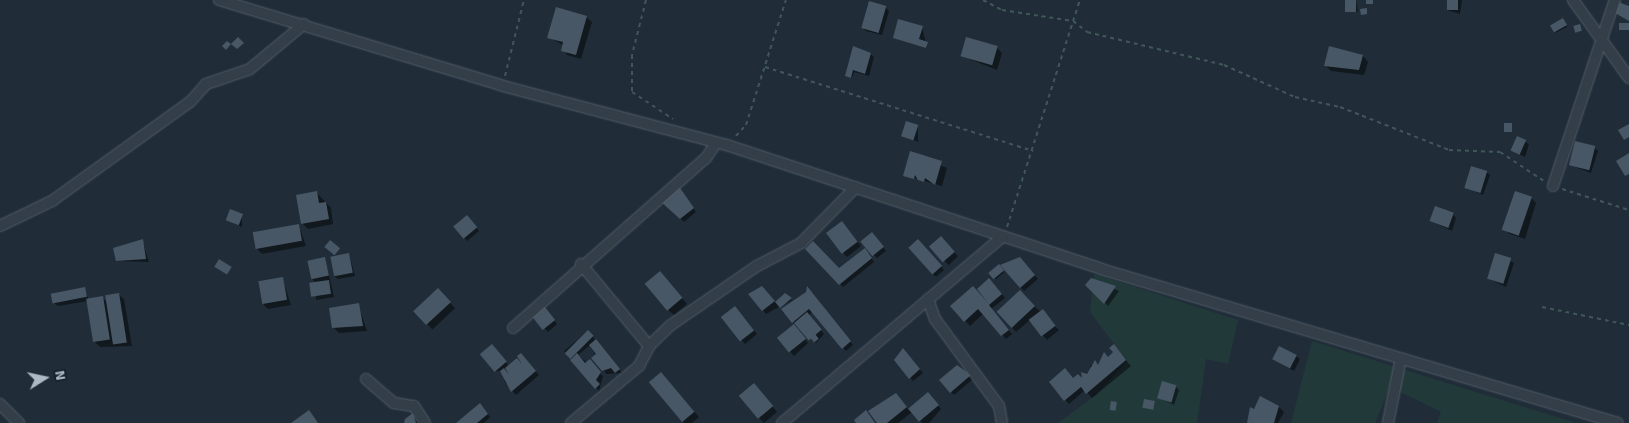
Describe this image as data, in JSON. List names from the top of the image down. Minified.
{"north":"right"}
